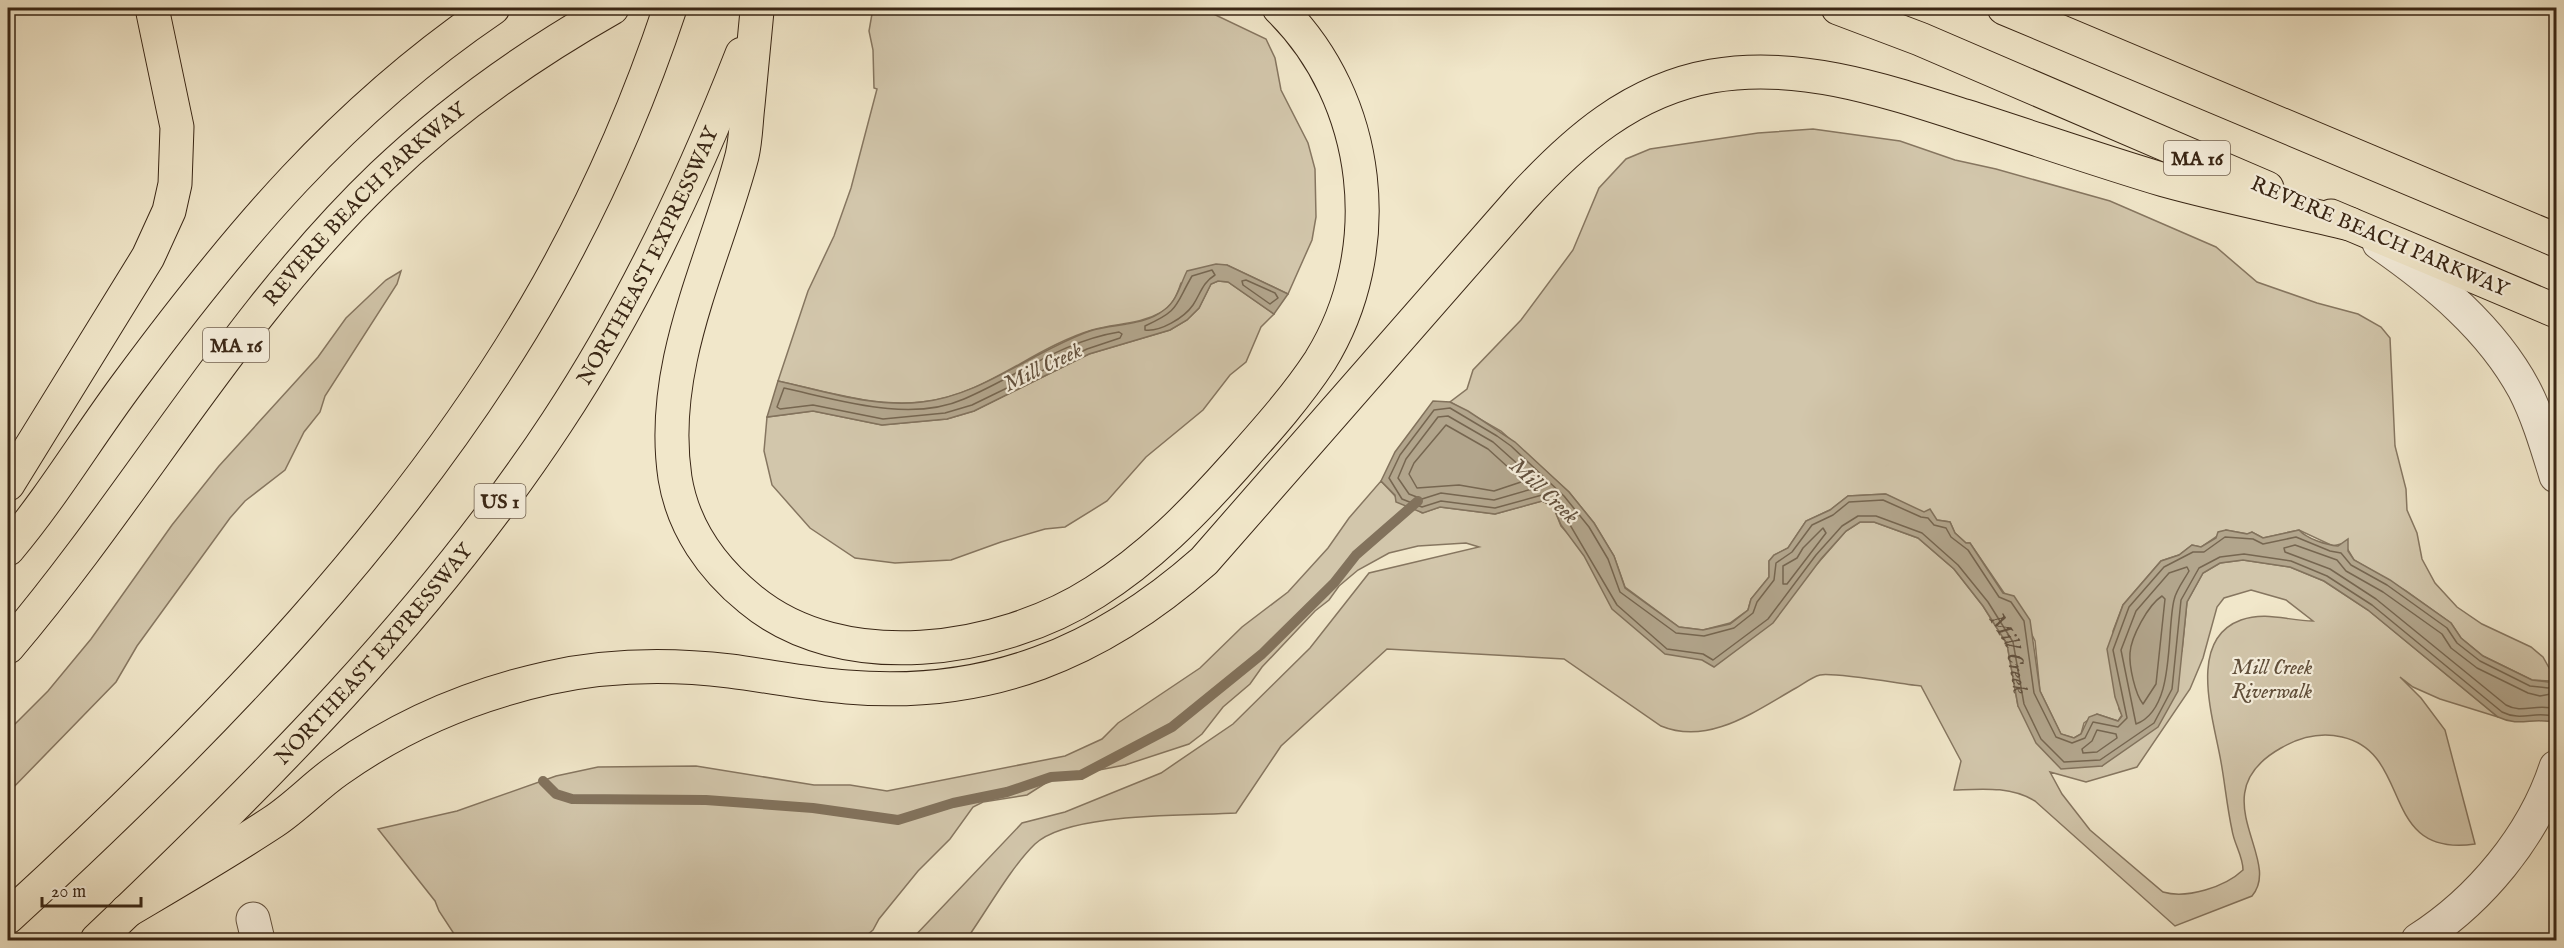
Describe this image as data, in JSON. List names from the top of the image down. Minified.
{"streets":{"highway":["MA 16","REVERE BEACH PARKWAY","NORTHEAST EXPRESSWAY","US 1"]},"water":["Mill Creek"],"parks":["Mill Creek Riverwalk"],"scale_bar":"20 m"}
